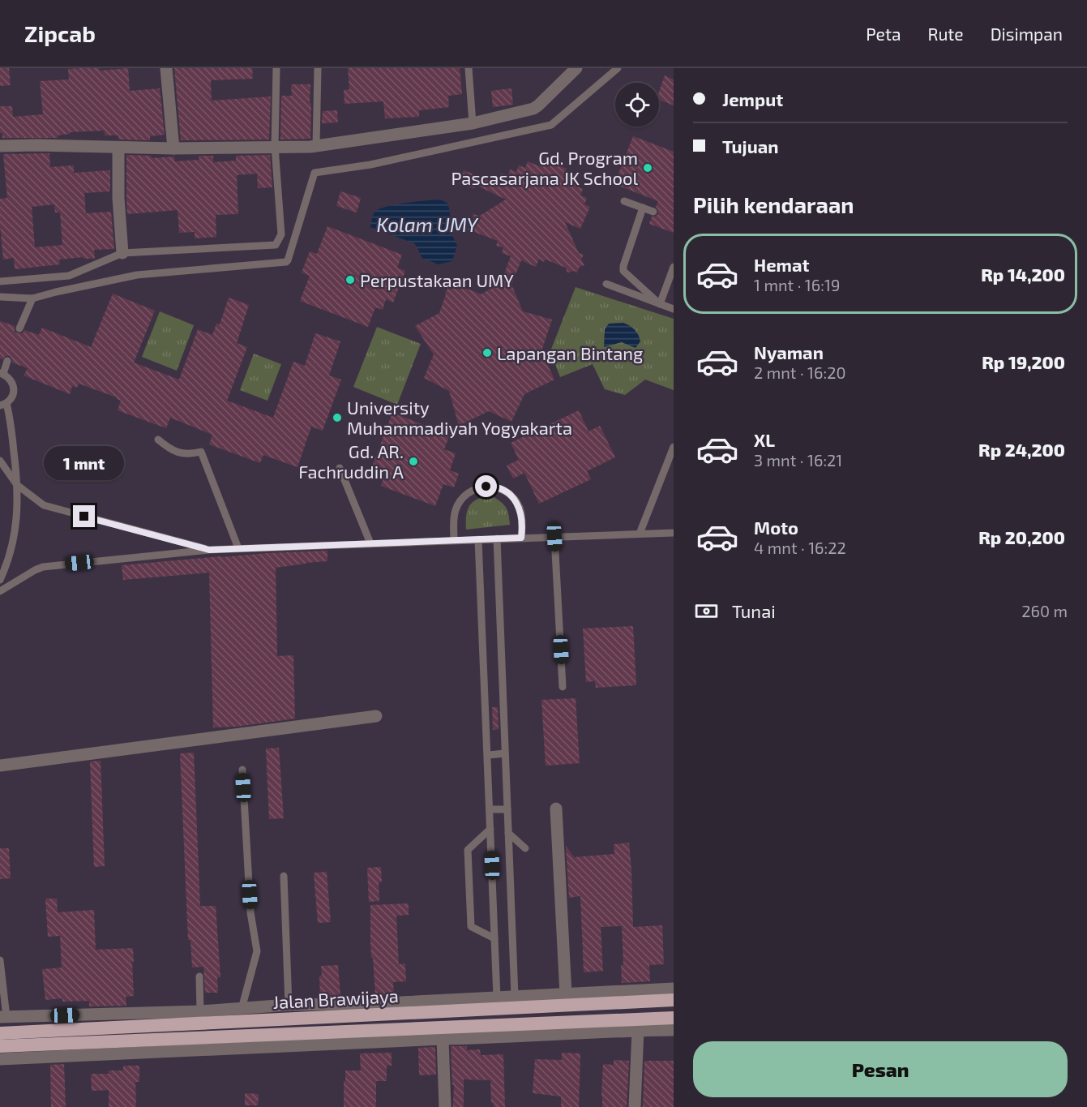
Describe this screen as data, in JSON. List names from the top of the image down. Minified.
{"streets":{"highway":["Jalan Brawijaya"]},"water":["Kolam UMY"],"places":["Gd. Program Pascasarjana JK School","Perpustakaan UMY","Lapangan Bintang","University Muhammadiyah Yogyakarta","Gd. AR. Fachruddin A"],"page":{"header":"Zipcab","nav":["Peta","Rute","Disimpan"],"banner":["Jemput","Tujuan"],"heading":"Pilih kendaraan","list":[{"name":"Hemat","note":"1 mnt · 16:19","value":"Rp 14,200"},{"name":"Nyaman","note":"2 mnt · 16:20","value":"Rp 19,200"},{"name":"XL","note":"3 mnt · 16:21","value":"Rp 24,200"},{"name":"Moto","note":"4 mnt · 16:22","value":"Rp 20,200"}],"bubble":"1 mnt","pay":["Tunai","260 m"],"buttons":"Pesan"}}
